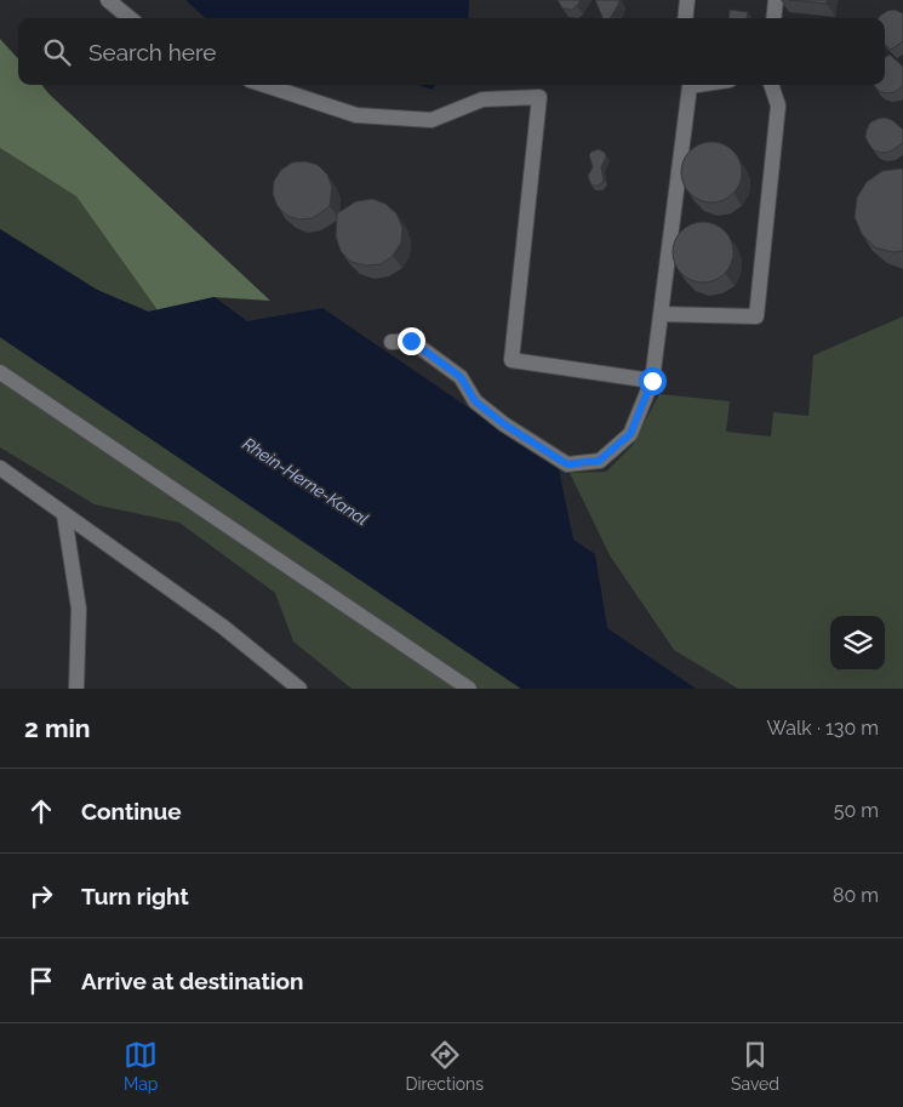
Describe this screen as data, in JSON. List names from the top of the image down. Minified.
{"water":["Rhein-Herne-Kanal"],"page":{"search":"Search here","heading":["2 min","Walk · 130 m"],"list":[["Continue","50 m"],["Turn right","80 m"],"Arrive at destination"],"nav":["Map","Directions","Saved"]}}
